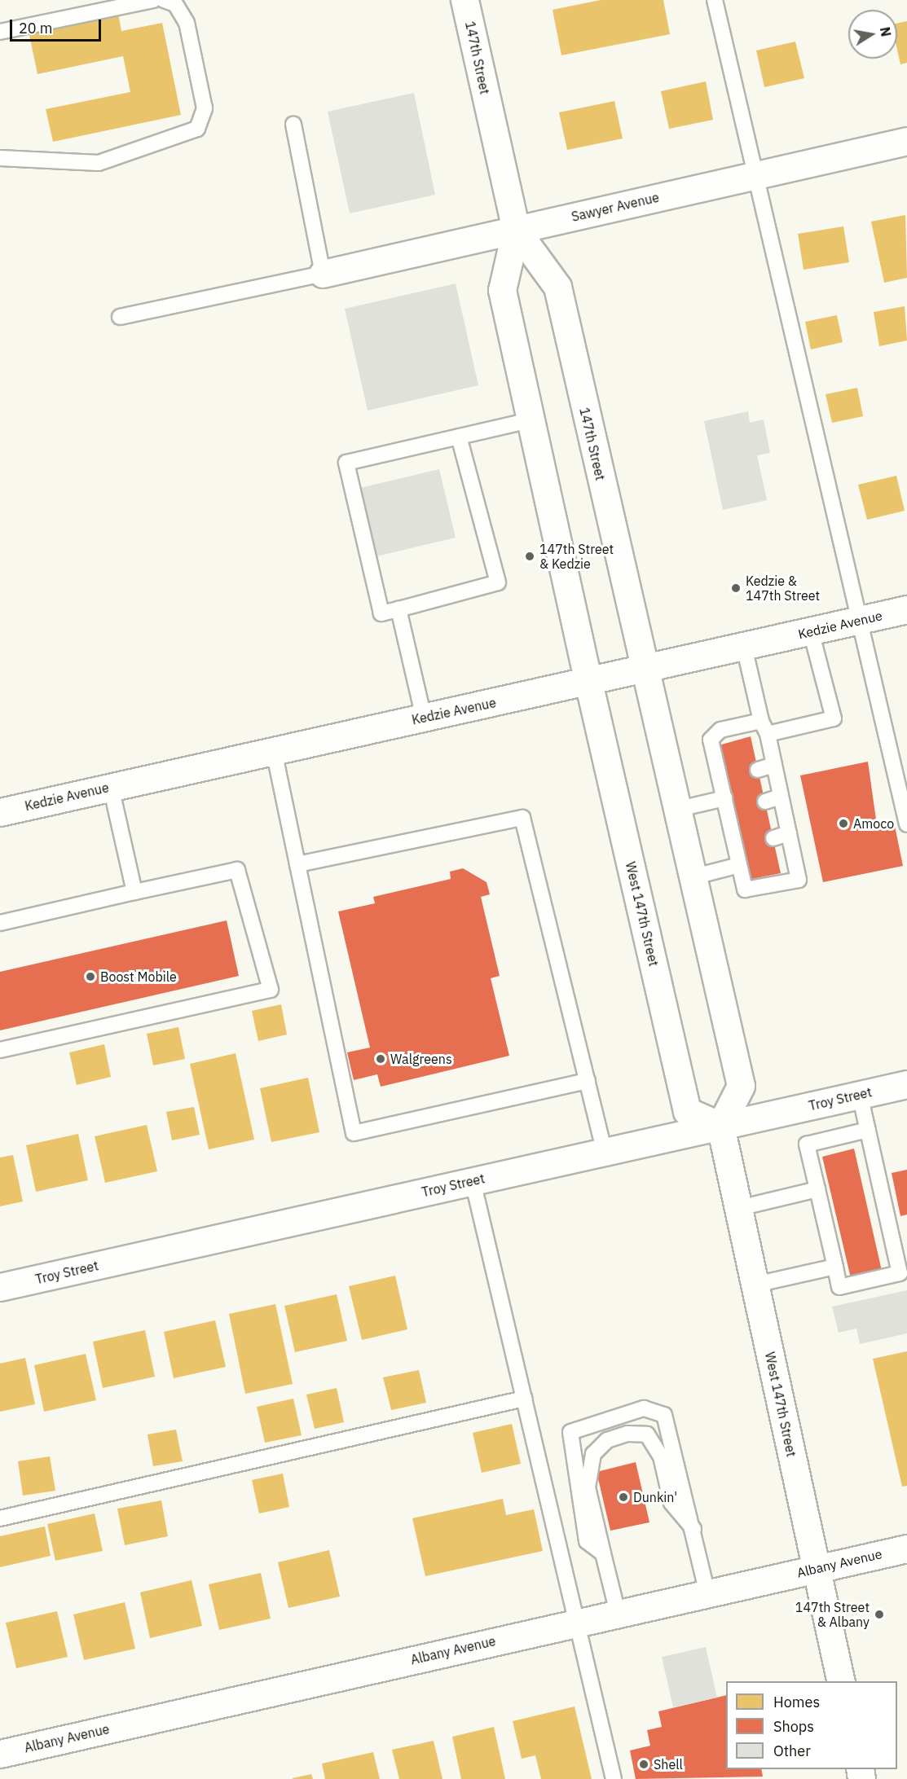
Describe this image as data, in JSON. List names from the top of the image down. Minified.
{"streets":{"main road":["147th Street","Sawyer Avenue","Kedzie Avenue","West 147th Street","Troy Street","Albany Avenue"]},"crossings":[["147th Street","Sawyer Avenue"],["147th Street","Kedzie Avenue"],["147th Street","West 147th Street"],["Kedzie Avenue","West 147th Street"],["West 147th Street","Troy Street"],["West 147th Street","Albany Avenue"]],"places":["147th Street & Kedzie","Kedzie & 147th Street","Amoco","Boost Mobile","Walgreens","Dunkin'","147th Street & Albany","Shell"],"legend":["Homes","Shops","Other"],"scale_bar":"20 m","north":"right"}
